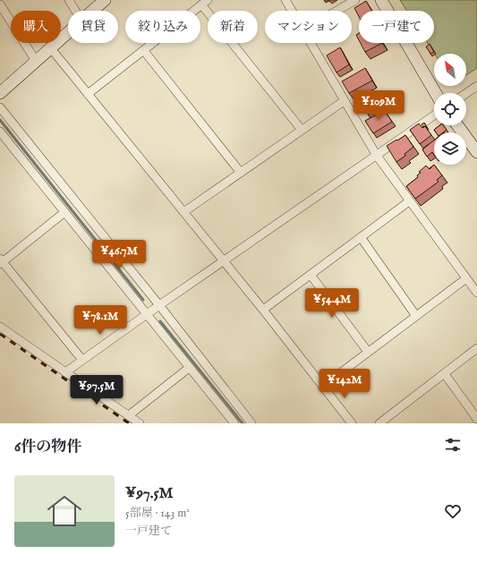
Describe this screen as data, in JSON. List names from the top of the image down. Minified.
{"north":"top left","page":{"chip":["購入","賃貸","絞り込み","新着","マンション","一戸建て"],"price":["¥109M","¥46.7M","¥54.4M","¥78.1M","¥142M","¥97.5M"],"heading":"6件の物件","list":[{"name":"¥97.5M","note":"5部屋 · 143 m² · 一戸建て"}]}}
